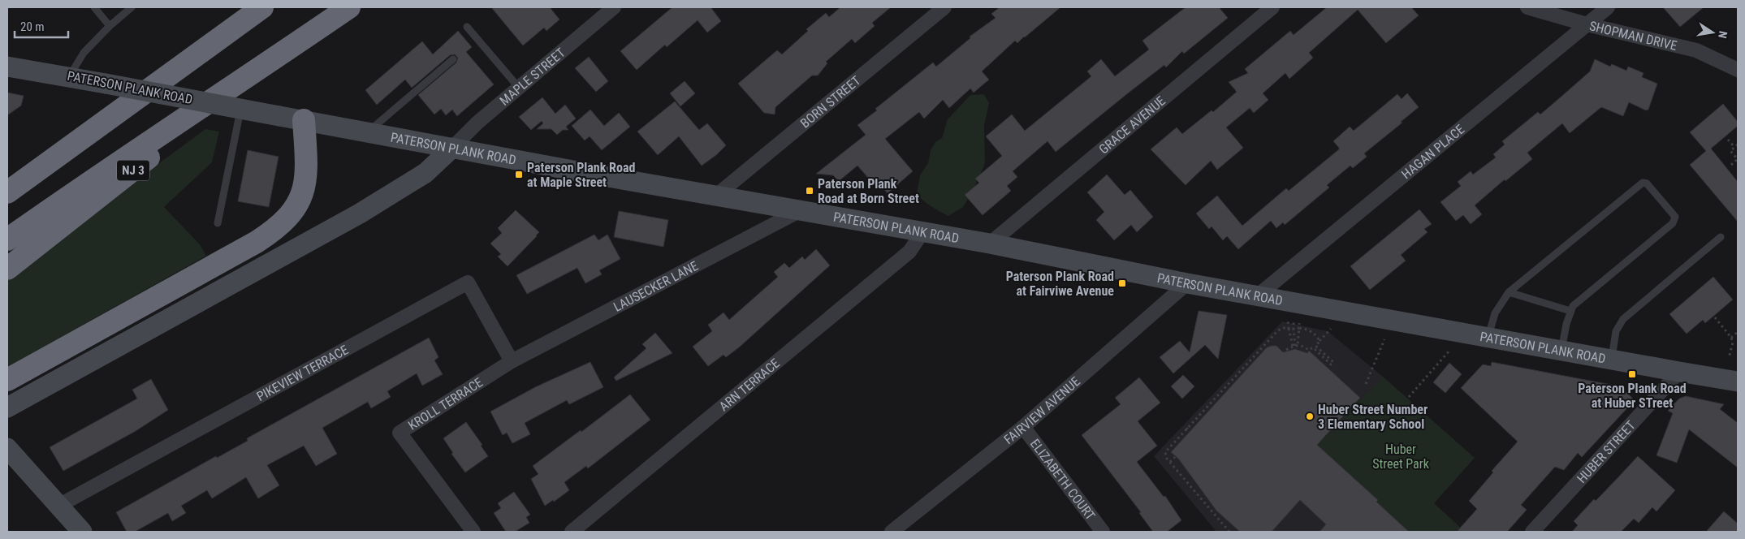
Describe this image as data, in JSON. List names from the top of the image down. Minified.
{"streets":{"highway":["NJ 3"],"street":["SHOPMAN DRIVE","MAPLE STREET","PATERSON PLANK ROAD","BORN STREET","GRACE AVENUE","HAGAN PLACE","LAUSECKER LANE","PIKEVIEW TERRACE","ARN TERRACE","KROLL TERRACE","FAIRVIEW AVENUE","HUBER STREET","ELIZABETH COURT"]},"crossings":[["SHOPMAN DRIVE","HAGAN PLACE"],["MAPLE STREET","PATERSON PLANK ROAD"],["PATERSON PLANK ROAD","BORN STREET"],["PATERSON PLANK ROAD","GRACE AVENUE"],["PATERSON PLANK ROAD","HAGAN PLACE"],["PATERSON PLANK ROAD","LAUSECKER LANE"],["PATERSON PLANK ROAD","ARN TERRACE"],["PATERSON PLANK ROAD","FAIRVIEW AVENUE"],["PATERSON PLANK ROAD","HUBER STREET"],["LAUSECKER LANE","PIKEVIEW TERRACE"],["LAUSECKER LANE","KROLL TERRACE"],["PIKEVIEW TERRACE","KROLL TERRACE"],["FAIRVIEW AVENUE","ELIZABETH COURT"]],"parks":["Huber Street Park"],"places":{"transit":["Paterson Plank Road at Maple Street","Paterson Plank Road at Born Street","Paterson Plank Road at Fairviwe Avenue","Paterson Plank Road at Huber STreet"],"other":["Huber Street Number 3 Elementary School"]},"scale_bar":"20 m","north":"right"}
